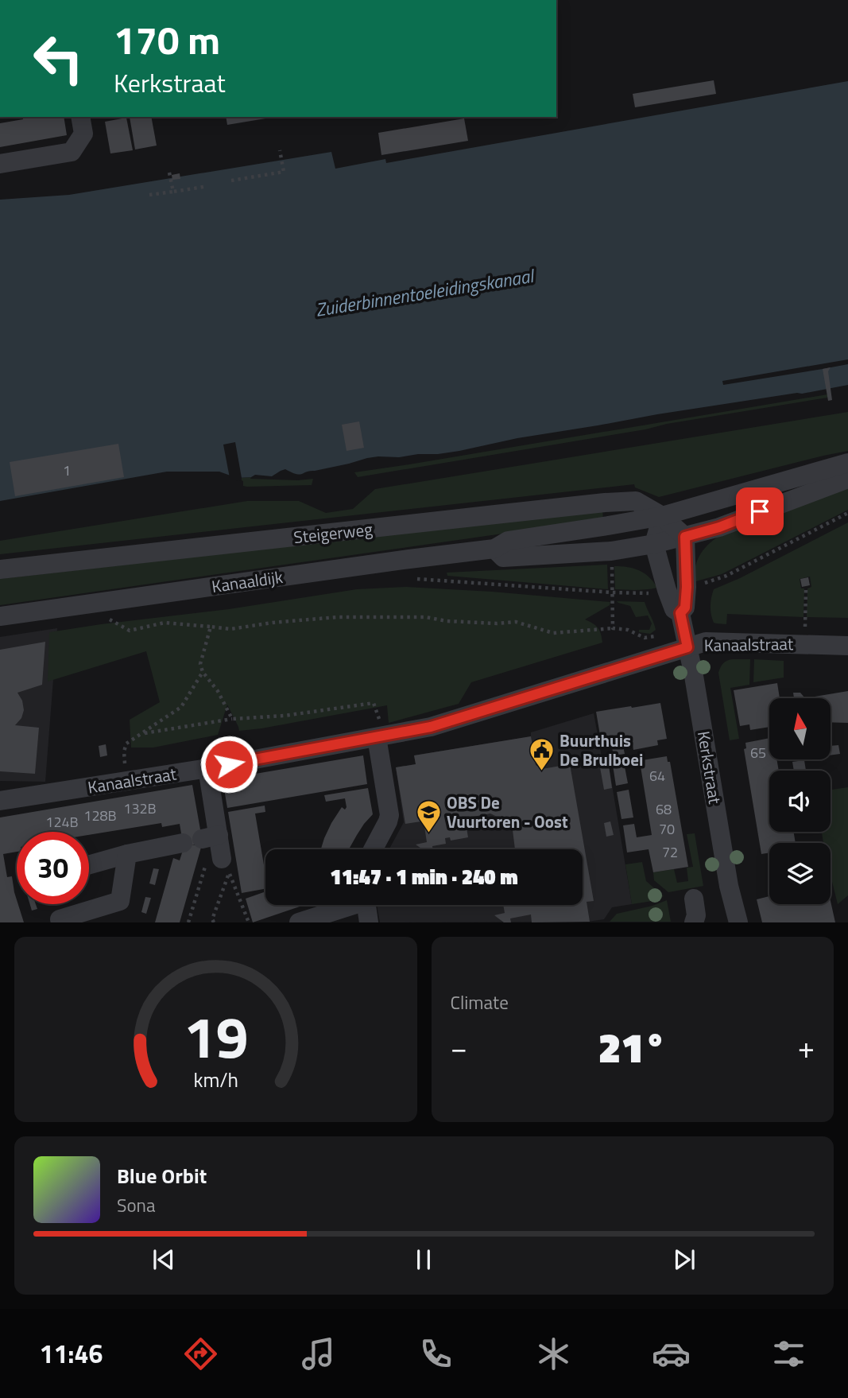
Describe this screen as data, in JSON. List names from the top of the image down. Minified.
{"streets":{"street":["Steigerweg","Kanaaldijk","Kanaalstraat","Kerkstraat"]},"crossings":[["Steigerweg","Kanaaldijk"],["Kanaaldijk","Kerkstraat"],["Kanaalstraat","Kerkstraat"]],"water":["Zuiderbinnentoeleidingskanaal"],"places":{"public building":["Buurthuis De Brulboei"],"school or university":["OBS De Vuurtoren - Oost"]},"house_numbers":["1","65","64","132B","68","128B","124B","70","72"],"north":"top","page":{"turn":["170 m","Kerkstraat"],"limit":"30","trip":"11:47 · 1 min · 240 m","tile":"Climate","heat":["−","21°","+"],"song":["Blue Orbit","Sona"],"tabs":"11:46","gauge":["19","km/h"]}}
